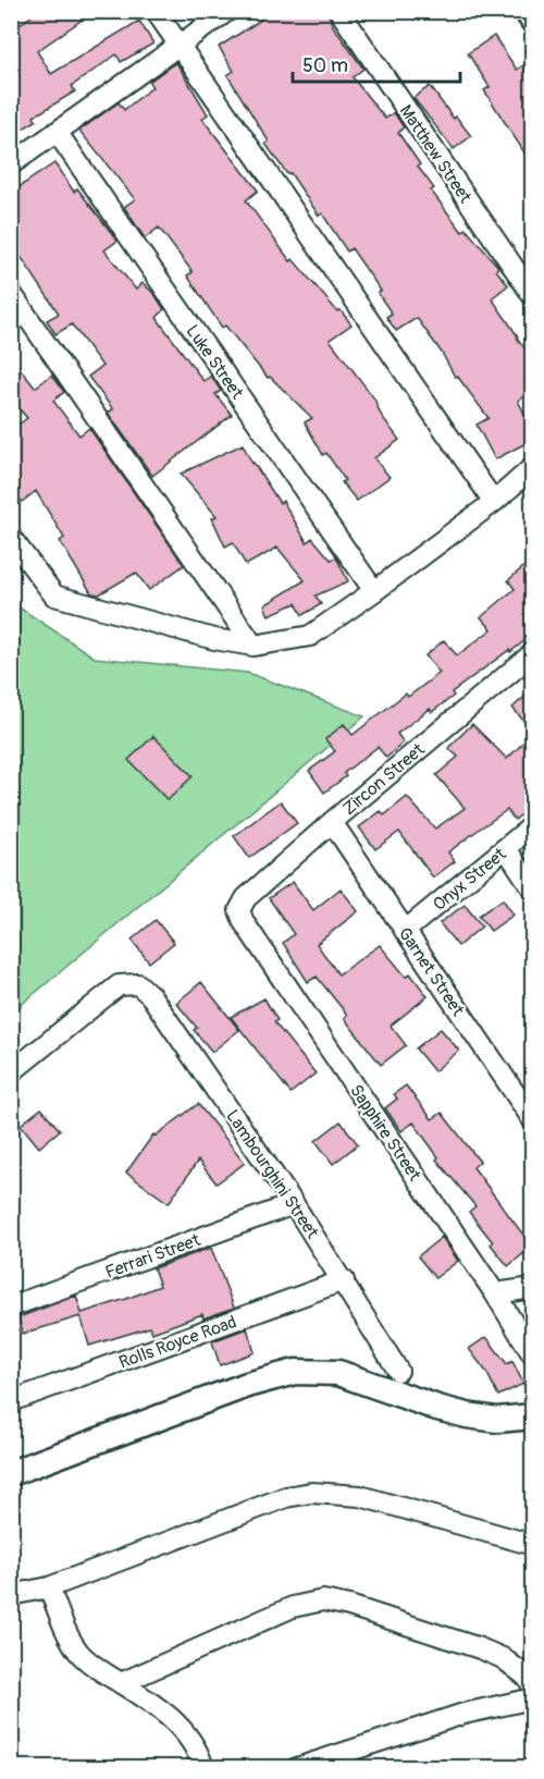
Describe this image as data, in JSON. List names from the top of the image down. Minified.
{"streets":{"street":["Matthew Street","Luke Street","Zircon Street","Onyx Street","Garnet Street","Sapphire Street","Lambourghini Street","Ferrari Street","Rolls Royce Road"]},"crossings":[["Zircon Street","Garnet Street"],["Zircon Street","Sapphire Street"],["Onyx Street","Garnet Street"],["Lambourghini Street","Ferrari Street"],["Lambourghini Street","Rolls Royce Road"]],"scale_bar":"50 m"}
